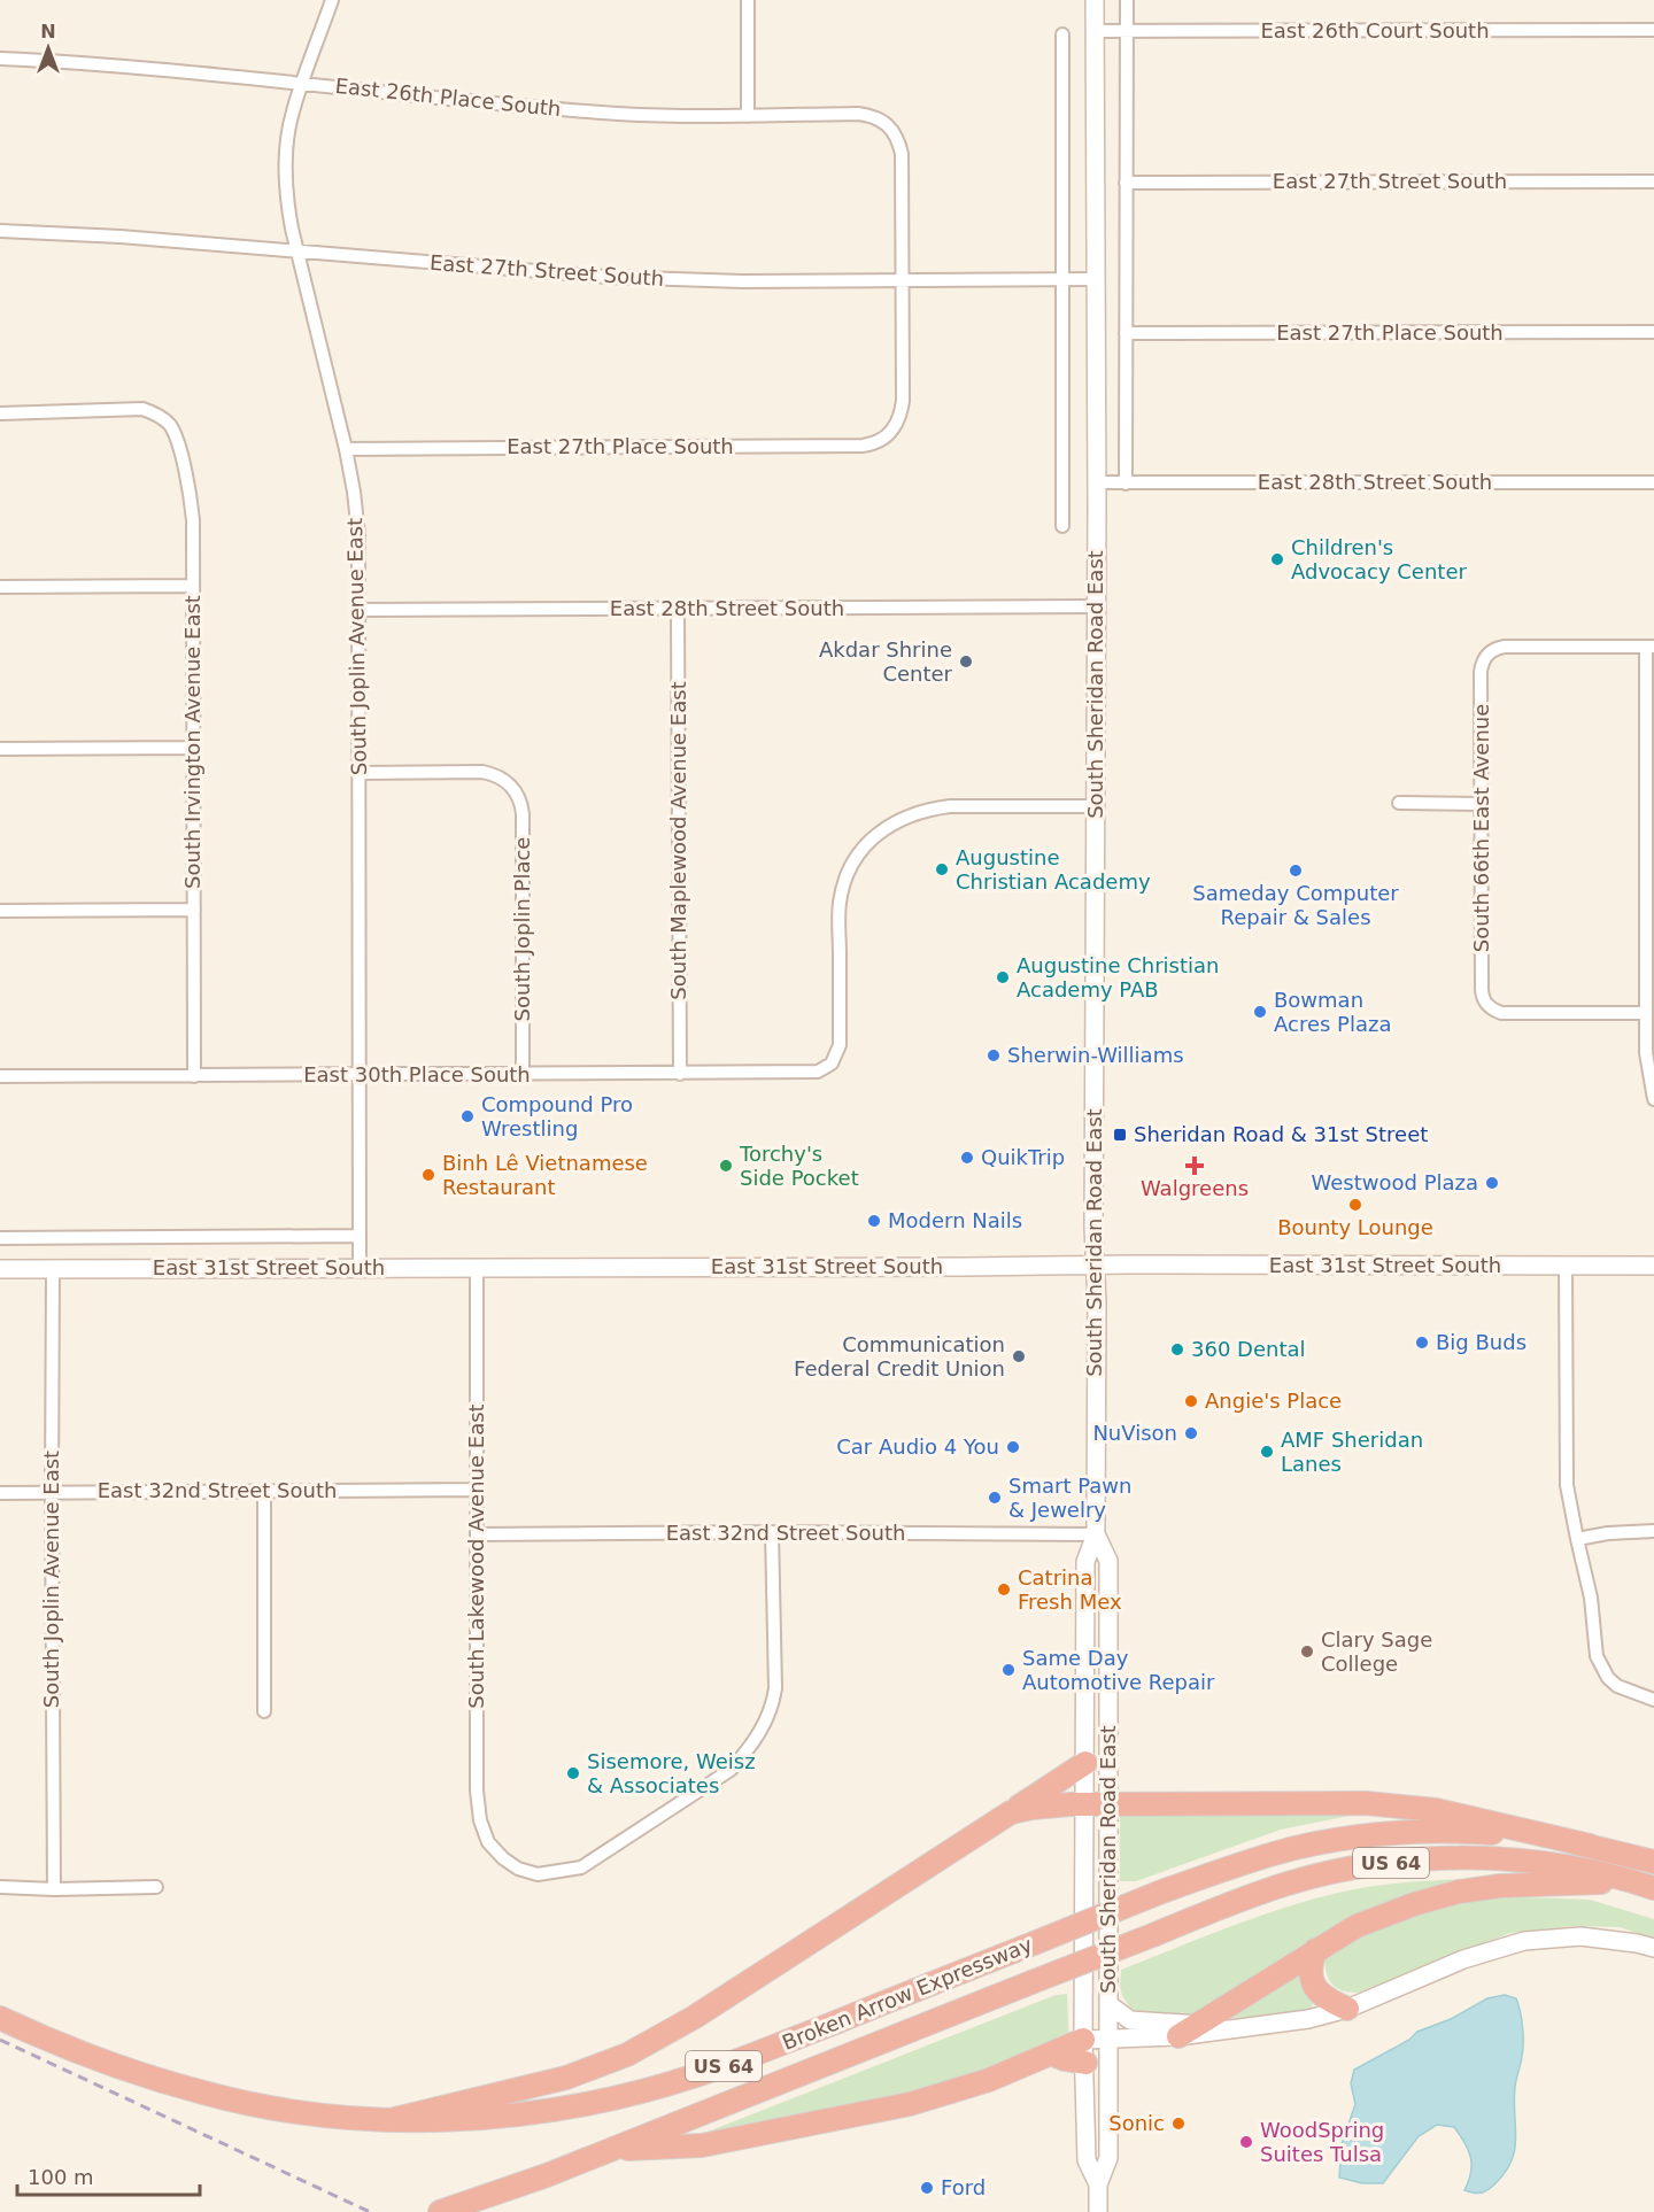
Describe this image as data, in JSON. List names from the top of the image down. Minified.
{"streets":{"highway":["US 64","Broken Arrow Expressway"],"main road":["South Sheridan Road East","East 31st Street South"],"street":["East 26th Court South","East 26th Place South","East 27th Street South","East 27th Place South","East 28th Street South","South Joplin Avenue East","South Irvington Avenue East","South 66th East Avenue","South Maplewood Avenue East","South Joplin Place","East 30th Place South","East 32nd Street South","South Lakewood Avenue East"]},"crossings":[["East 26th Court South","South Sheridan Road East"],["East 26th Place South","East 27th Street South"],["East 26th Place South","East 27th Place South"],["East 26th Place South","South Joplin Avenue East"],["East 27th Street South","East 27th Place South"],["East 27th Street South","South Joplin Avenue East"],["East 27th Street South","South Sheridan Road East"],["East 27th Place South","South Joplin Avenue East"],["East 28th Street South","South Joplin Avenue East"],["East 28th Street South","South Sheridan Road East"],["East 28th Street South","South Maplewood Avenue East"],["South Joplin Avenue East","South Joplin Place"],["South Joplin Avenue East","East 30th Place South"],["South Joplin Avenue East","East 31st Street South"],["South Joplin Avenue East","East 32nd Street South"],["South Sheridan Road East","East 30th Place South"],["South Sheridan Road East","East 31st Street South"],["South Sheridan Road East","East 32nd Street South"],["South Irvington Avenue East","East 30th Place South"],["South Maplewood Avenue East","East 30th Place South"],["South Joplin Place","East 30th Place South"],["East 31st Street South","South Lakewood Avenue East"],["East 32nd Street South","South Lakewood Avenue East"]],"places":{"other":["Children's Advocacy Center","Akdar Shrine Center","Augustine Christian Academy","Sameday Computer Repair & Sales","Augustine Christian Academy PAB","Bowman Acres Plaza","Sherwin-Williams","Compound Pro Wrestling","QuikTrip","Torchy's Side Pocket","Binh Lê Vietnamese Restaurant","Westwood Plaza","Bounty Lounge","Modern Nails","Big Buds","360 Dental","Communication Federal Credit Union","Angie's Place","NuVison","Car Audio 4 You","AMF Sheridan Lanes","Smart Pawn & Jewelry","Catrina Fresh Mex","Clary Sage College","Same Day Automotive Repair","Sisemore, Weisz & Associates","Sonic","WoodSpring Suites Tulsa","Ford"],"transit":["Sheridan Road & 31st Street"],"health":["Walgreens"]},"scale_bar":"100 m","north":"top"}
